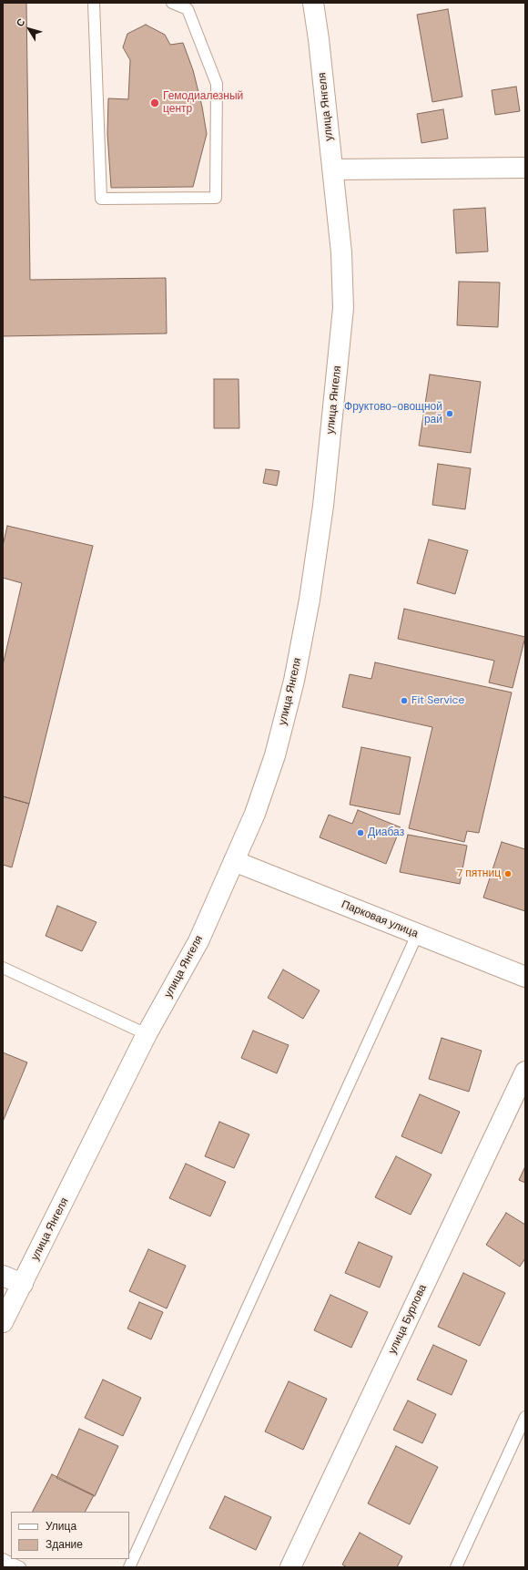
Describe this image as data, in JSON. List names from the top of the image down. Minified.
{"streets":{"street":["улица Янгеля","Парковая улица","улица Бурлова"]},"crossings":[["улица Янгеля","Парковая улица"]],"places":["Гемодиалезный центр","Фруктово-овощной рай","Fit Service","Диабаз","7 пятниц"],"legend":["Улица","Здание"],"north":"top left"}
